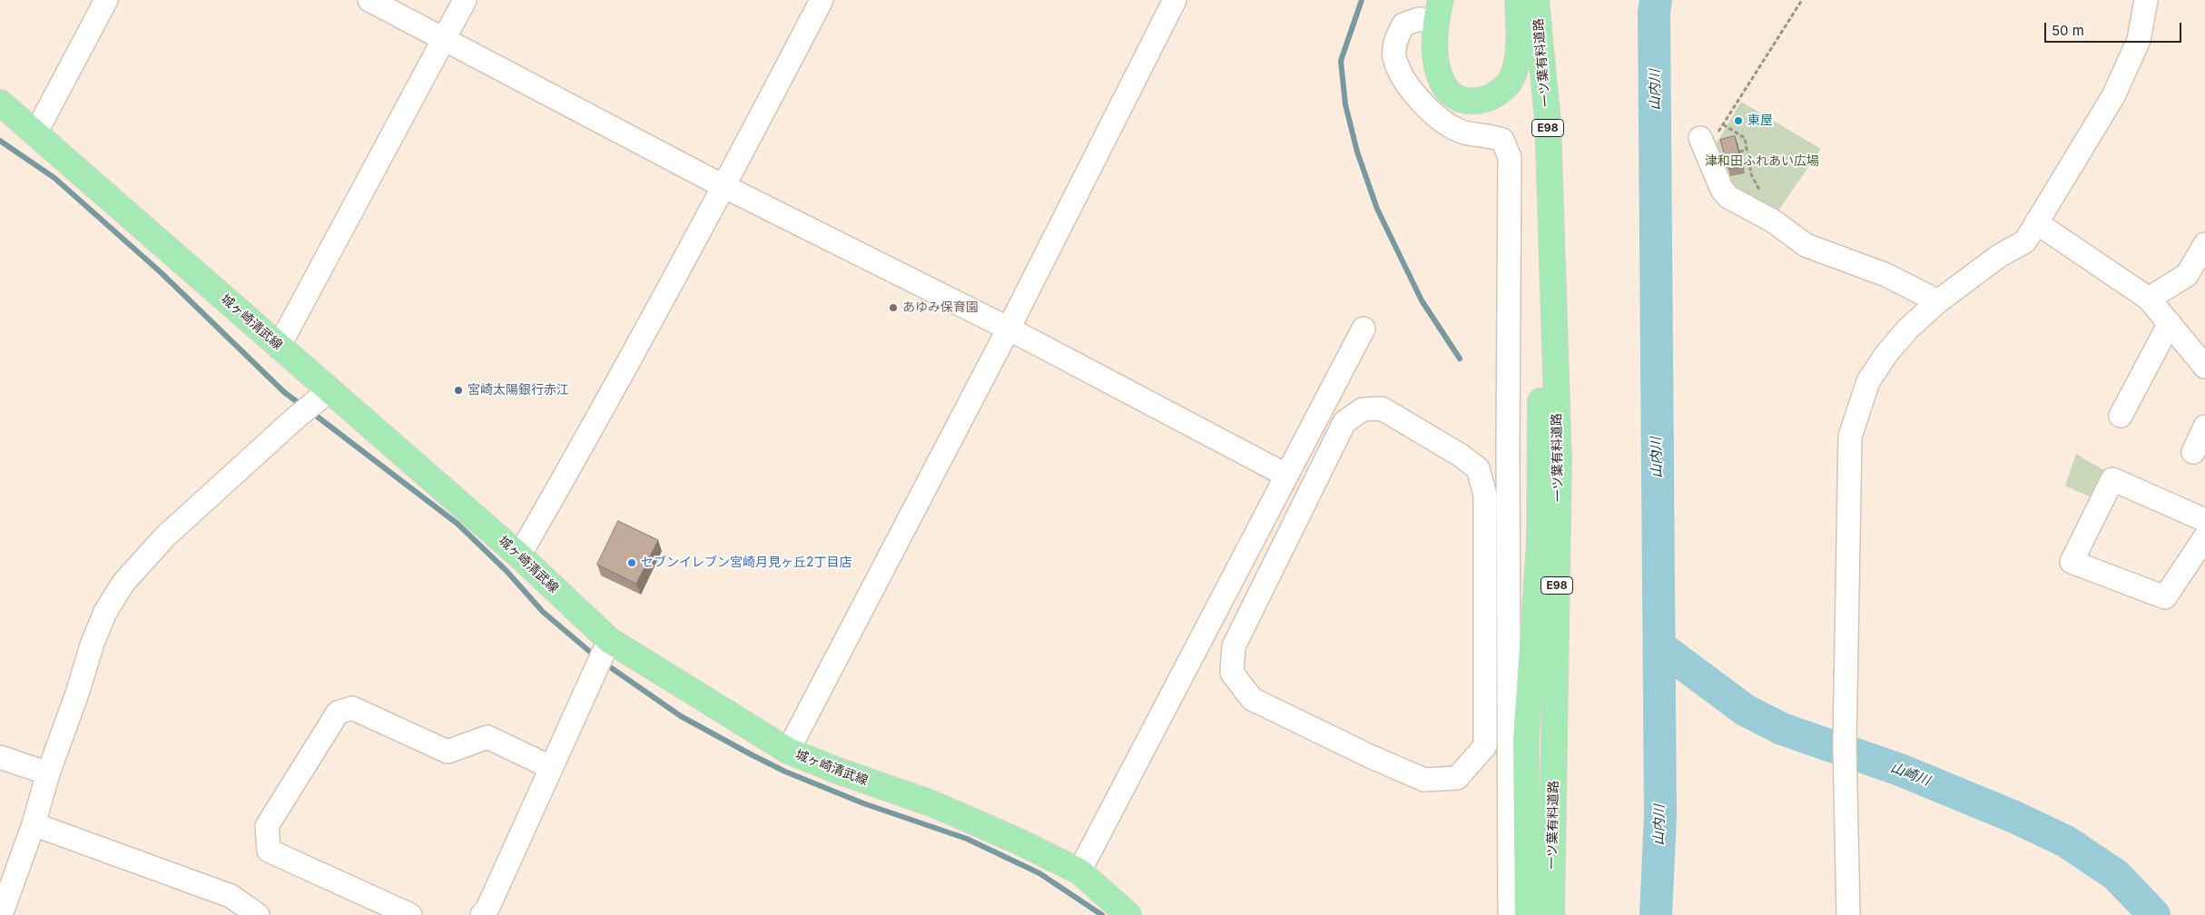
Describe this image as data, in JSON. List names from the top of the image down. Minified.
{"streets":{"main road":["一ツ葉有料道路","E98","城ヶ崎清武線"]},"water":["山内川","山崎川"],"parks":["津和田ふれあい広場"],"places":["東屋","あゆみ保育園","宮崎太陽銀行赤江","セブンイレブン宮崎月見ヶ丘2丁目店"],"scale_bar":"50 m"}
